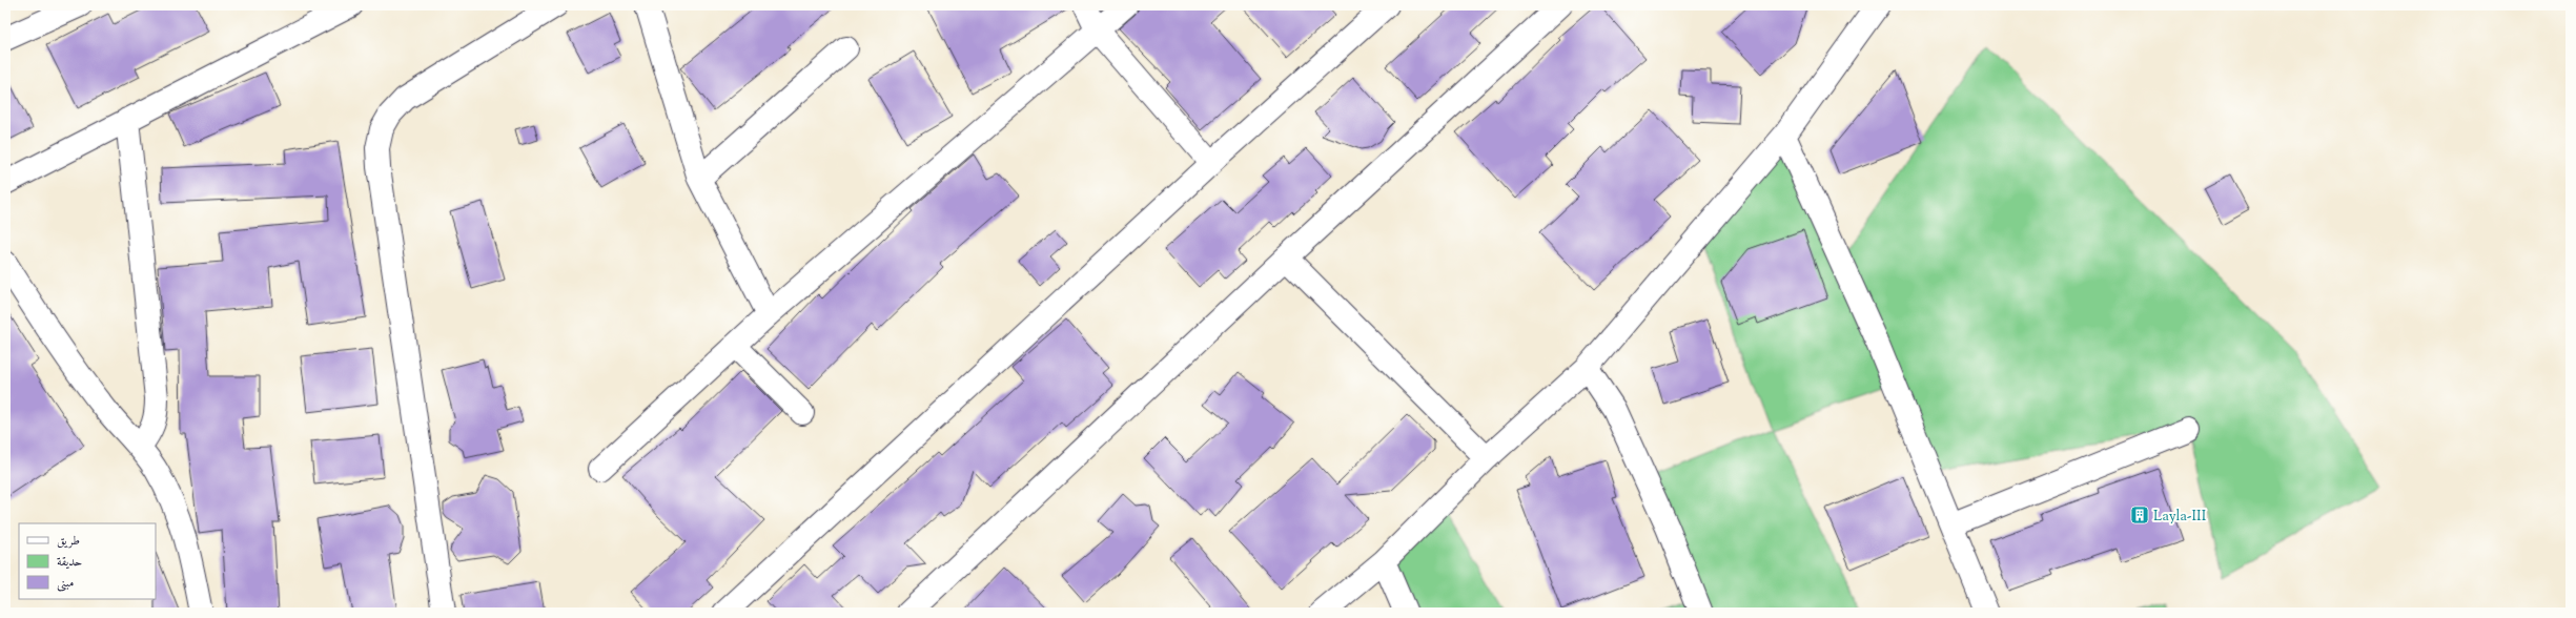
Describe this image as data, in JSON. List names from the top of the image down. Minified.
{"places":{"building":["Layla-III"]},"legend":["طريق","حديقة","مبنى"]}
